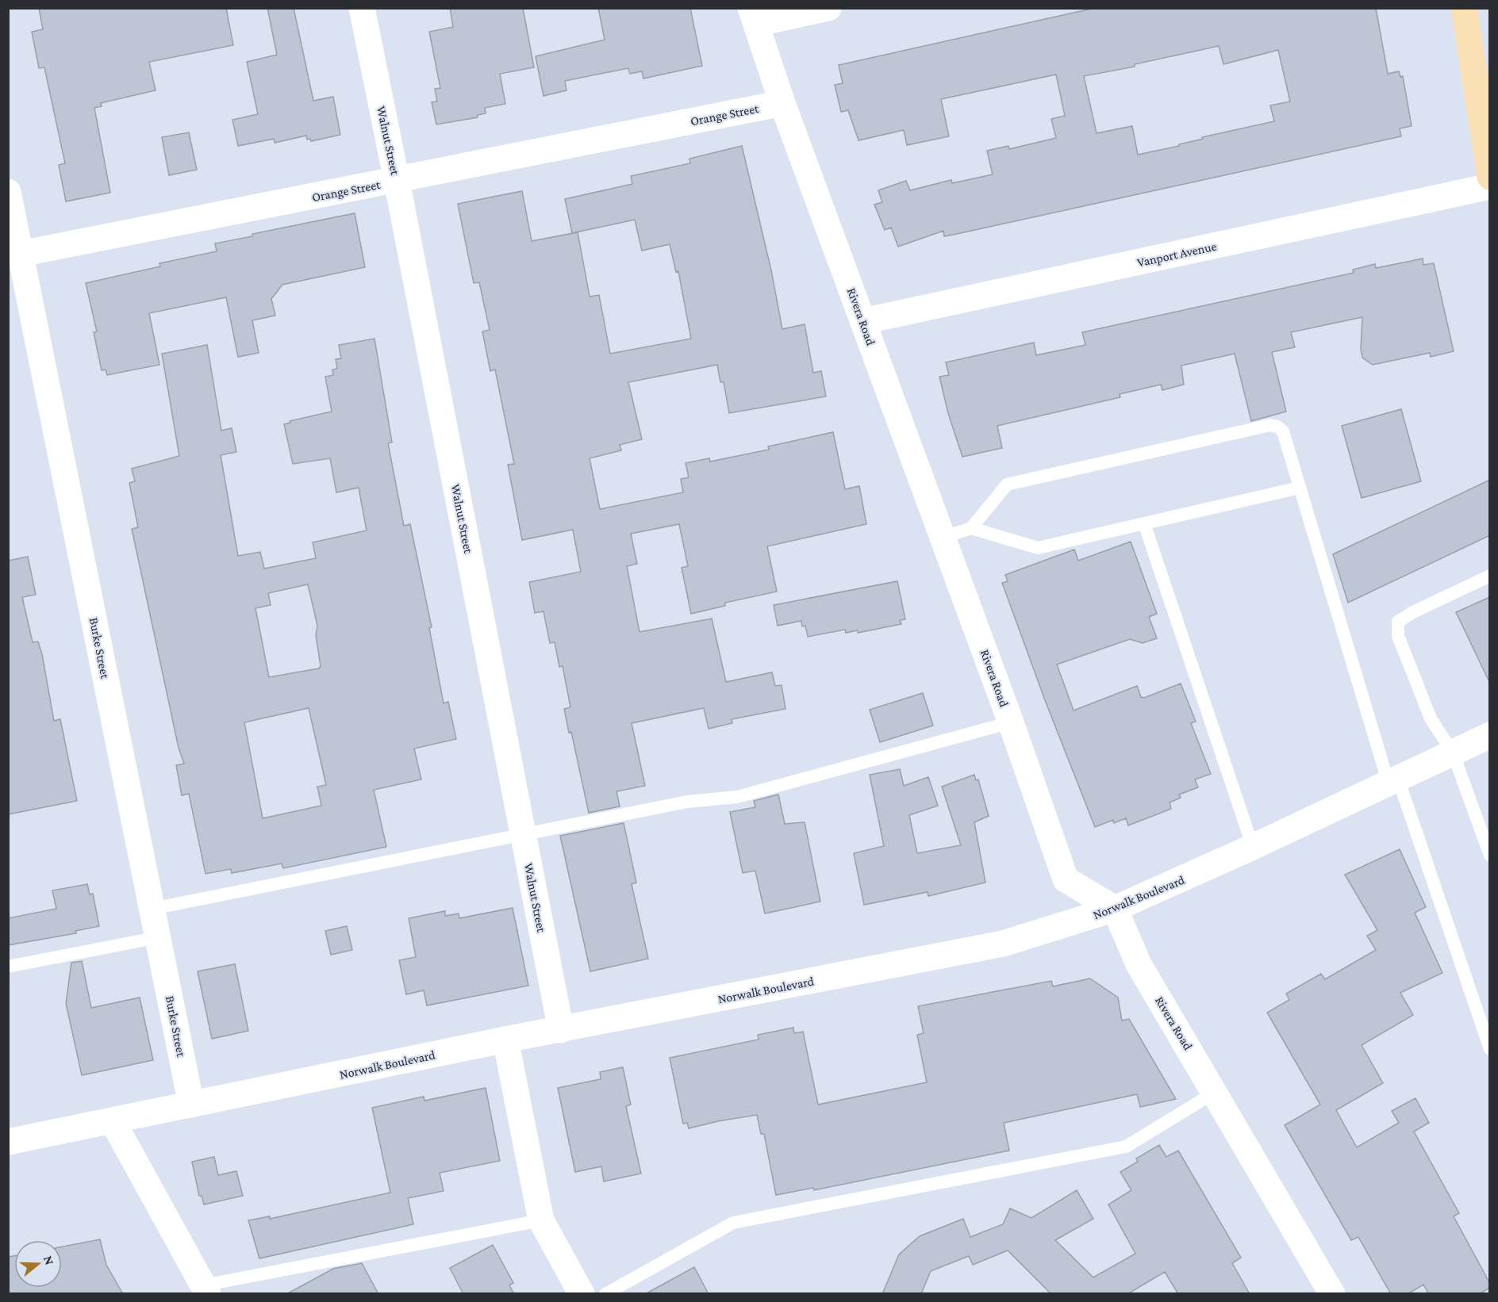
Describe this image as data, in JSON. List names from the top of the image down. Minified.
{"streets":{"street":["Orange Street","Walnut Street","Vanport Avenue","Rivera Road","Burke Street","Norwalk Boulevard"]},"crossings":[["Orange Street","Walnut Street"],["Orange Street","Rivera Road"],["Orange Street","Burke Street"],["Walnut Street","Norwalk Boulevard"],["Vanport Avenue","Rivera Road"],["Rivera Road","Norwalk Boulevard"],["Burke Street","Norwalk Boulevard"]],"north":"right"}
